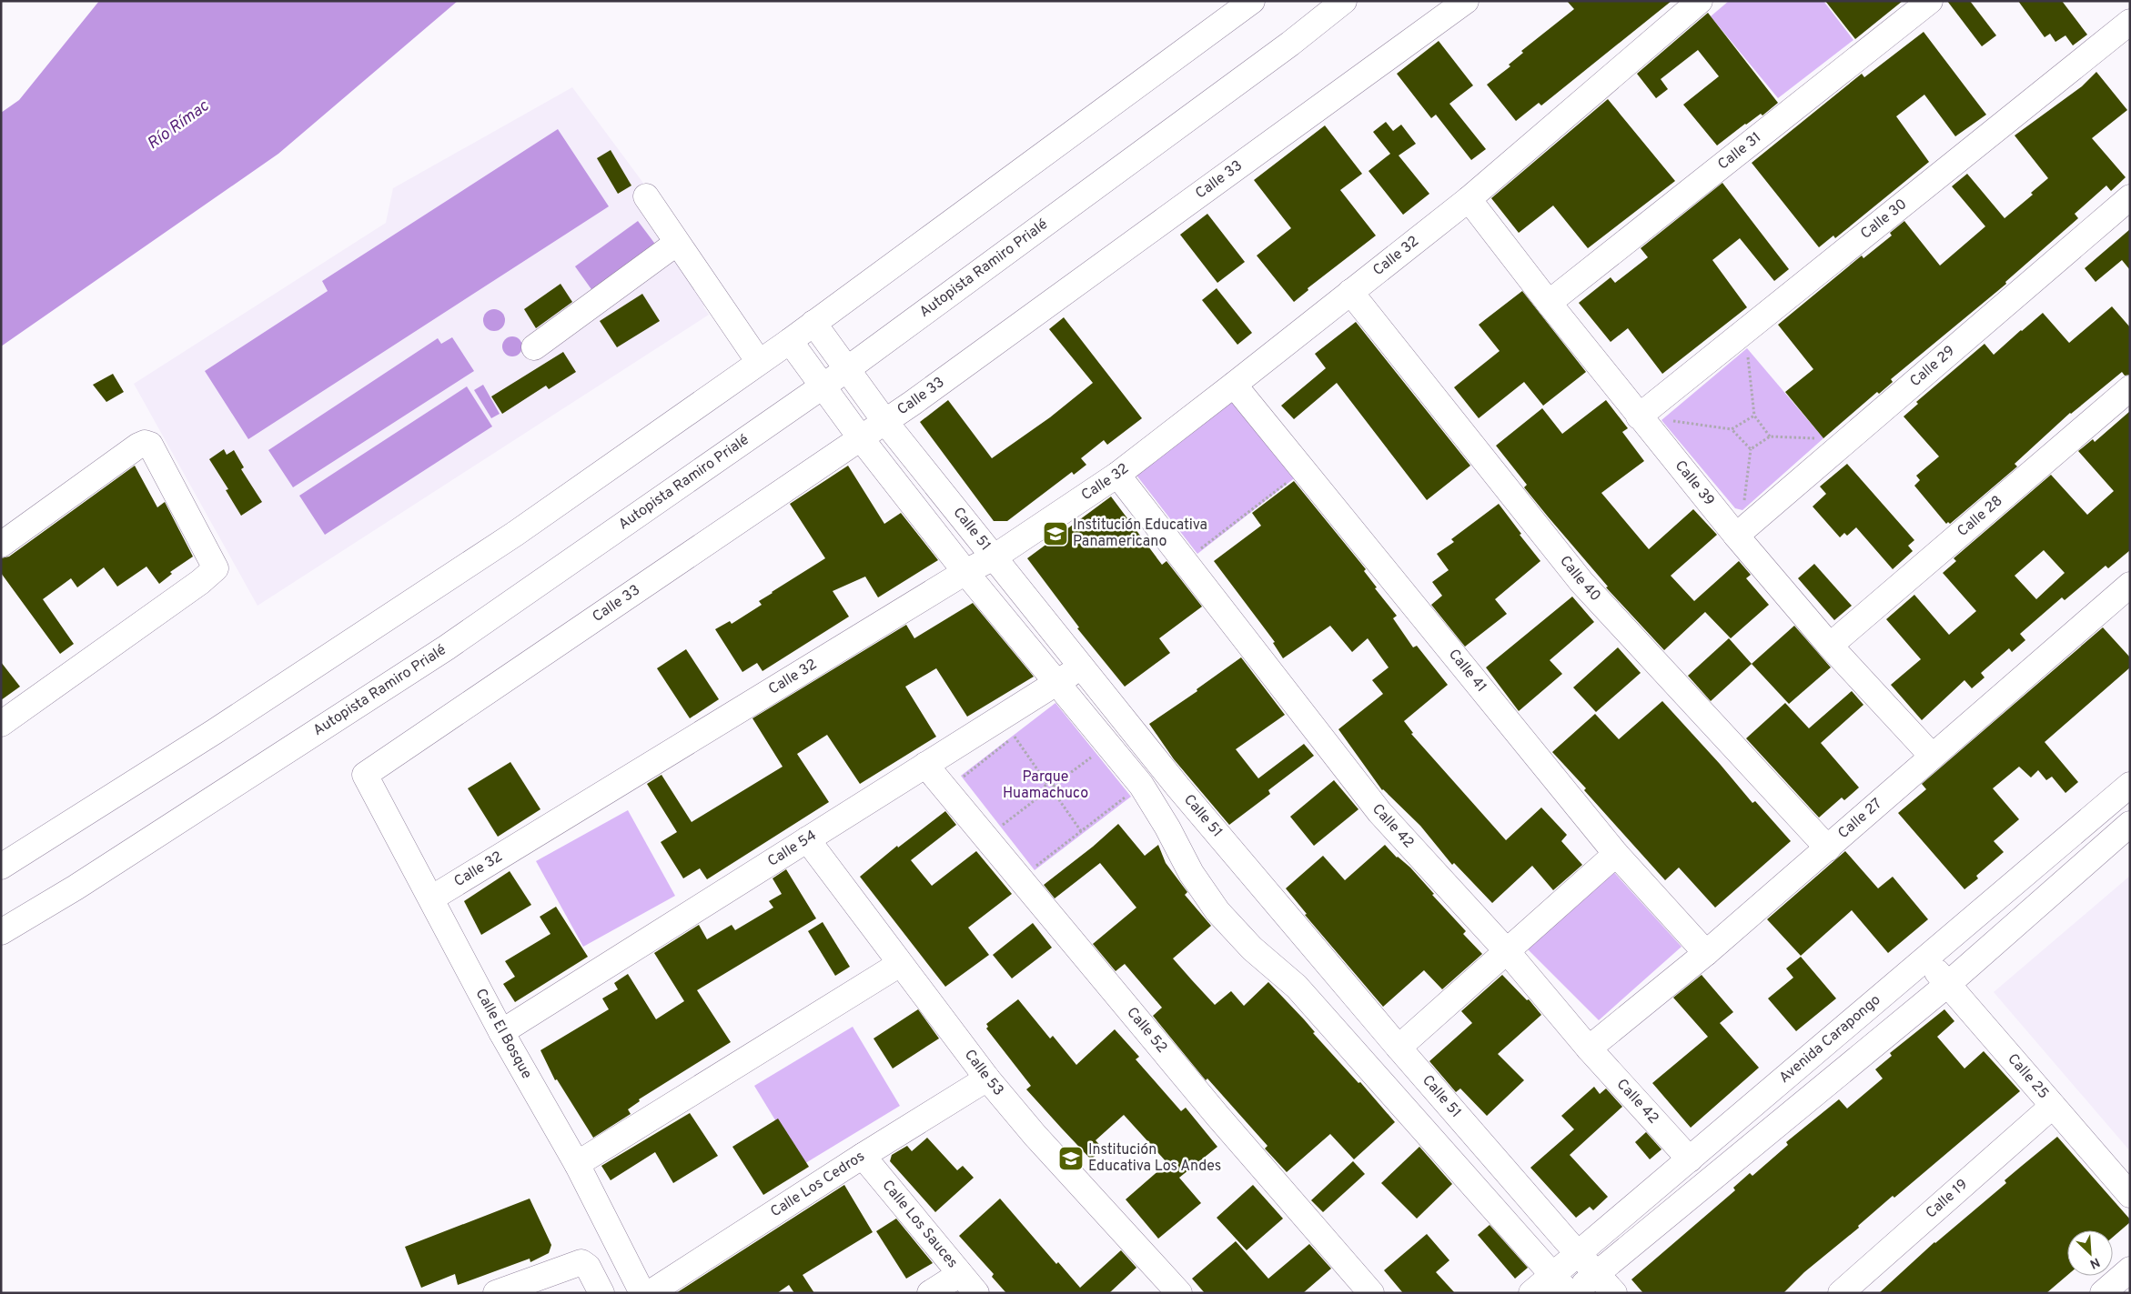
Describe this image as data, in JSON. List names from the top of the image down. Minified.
{"streets":{"main road":["Calle 31","Calle 33","Calle 30","Calle 32","Autopista Ramiro Prialé","Calle 29","Calle 39","Calle 28","Calle 51","Calle 40","Calle 41","Calle 27","Calle 42","Calle 54","Calle 52","Calle El Bosque","Avenida Carapongo","Calle 53","Calle 25","Calle Los Cedros","Calle 19","Calle Los Sauces"]},"crossings":[["Calle 31","Calle 39"],["Calle 33","Calle 51"],["Calle 33","Calle El Bosque"],["Calle 30","Calle 39"],["Calle 32","Calle 39"],["Calle 32","Calle 51"],["Calle 32","Calle 40"],["Calle 32","Calle 41"],["Calle 32","Calle 42"],["Calle 32","Calle El Bosque"],["Autopista Ramiro Prialé","Calle 51"],["Calle 29","Calle 39"],["Calle 39","Calle 28"],["Calle 39","Calle 27"],["Calle 51","Calle 54"],["Calle 51","Avenida Carapongo"],["Calle 40","Calle 27"],["Calle 41","Calle 27"],["Calle 27","Calle 42"],["Calle 42","Avenida Carapongo"],["Calle 54","Calle 52"],["Calle 54","Calle El Bosque"],["Calle 54","Calle 53"],["Avenida Carapongo","Calle 25"],["Calle 53","Calle Los Cedros"],["Calle 25","Calle 19"],["Calle Los Cedros","Calle Los Sauces"]],"water":["Río Rímac"],"parks":["Parque Huamachuco"],"places":{"school or university":["Institución Educativa Panamericano","Institución Educativa Los Andes"]},"north":"bottom right"}
